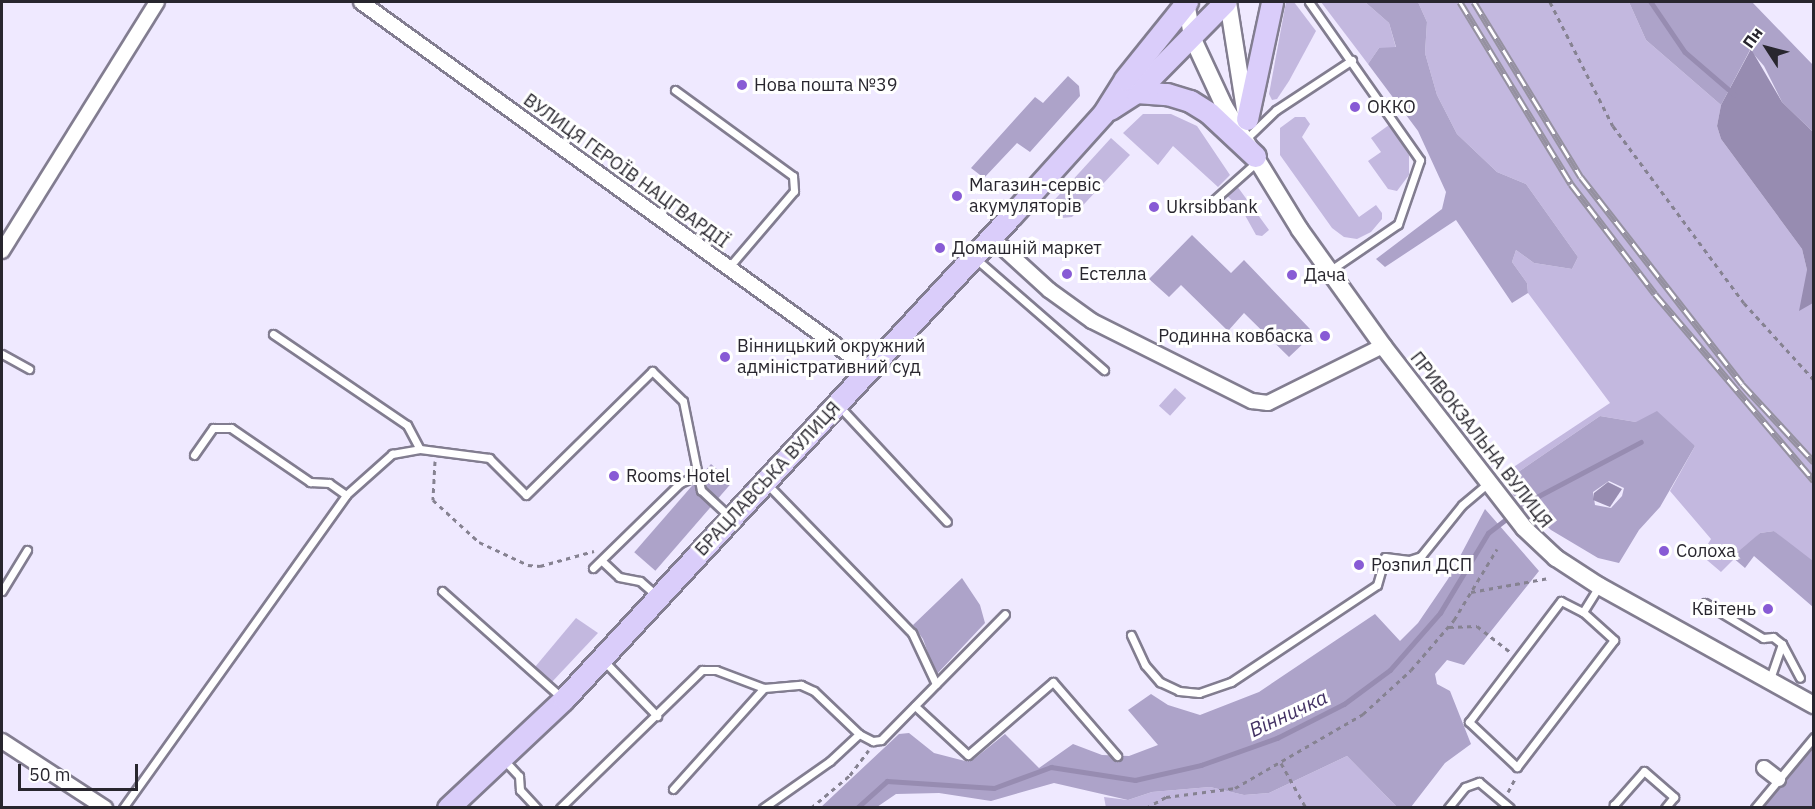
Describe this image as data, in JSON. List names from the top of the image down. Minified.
{"streets":{"main road":["БРАЦЛАВСЬКА ВУЛИЦЯ"],"street":["ВУЛИЦЯ ГЕРОЇВ НАЦГВАРДІЇ","ПРИВОКЗАЛЬНА ВУЛИЦЯ"]},"crossings":[["ВУЛИЦЯ ГЕРОЇВ НАЦГВАРДІЇ","БРАЦЛАВСЬКА ВУЛИЦЯ"],["ПРИВОКЗАЛЬНА ВУЛИЦЯ","БРАЦЛАВСЬКА ВУЛИЦЯ"]],"water":["Вінничка"],"places":["Нова пошта №39","ОККО","Магазин-сервіс акумуляторів","Ukrsibbank","Домашній маркет","Естелла","Дача","Родинна ковбаска","Вінницький окружний адміністративний суд","Rooms Hotel","Солоха","Розпил ДСП","Квітень"],"scale_bar":"50 m","north":"top left"}
